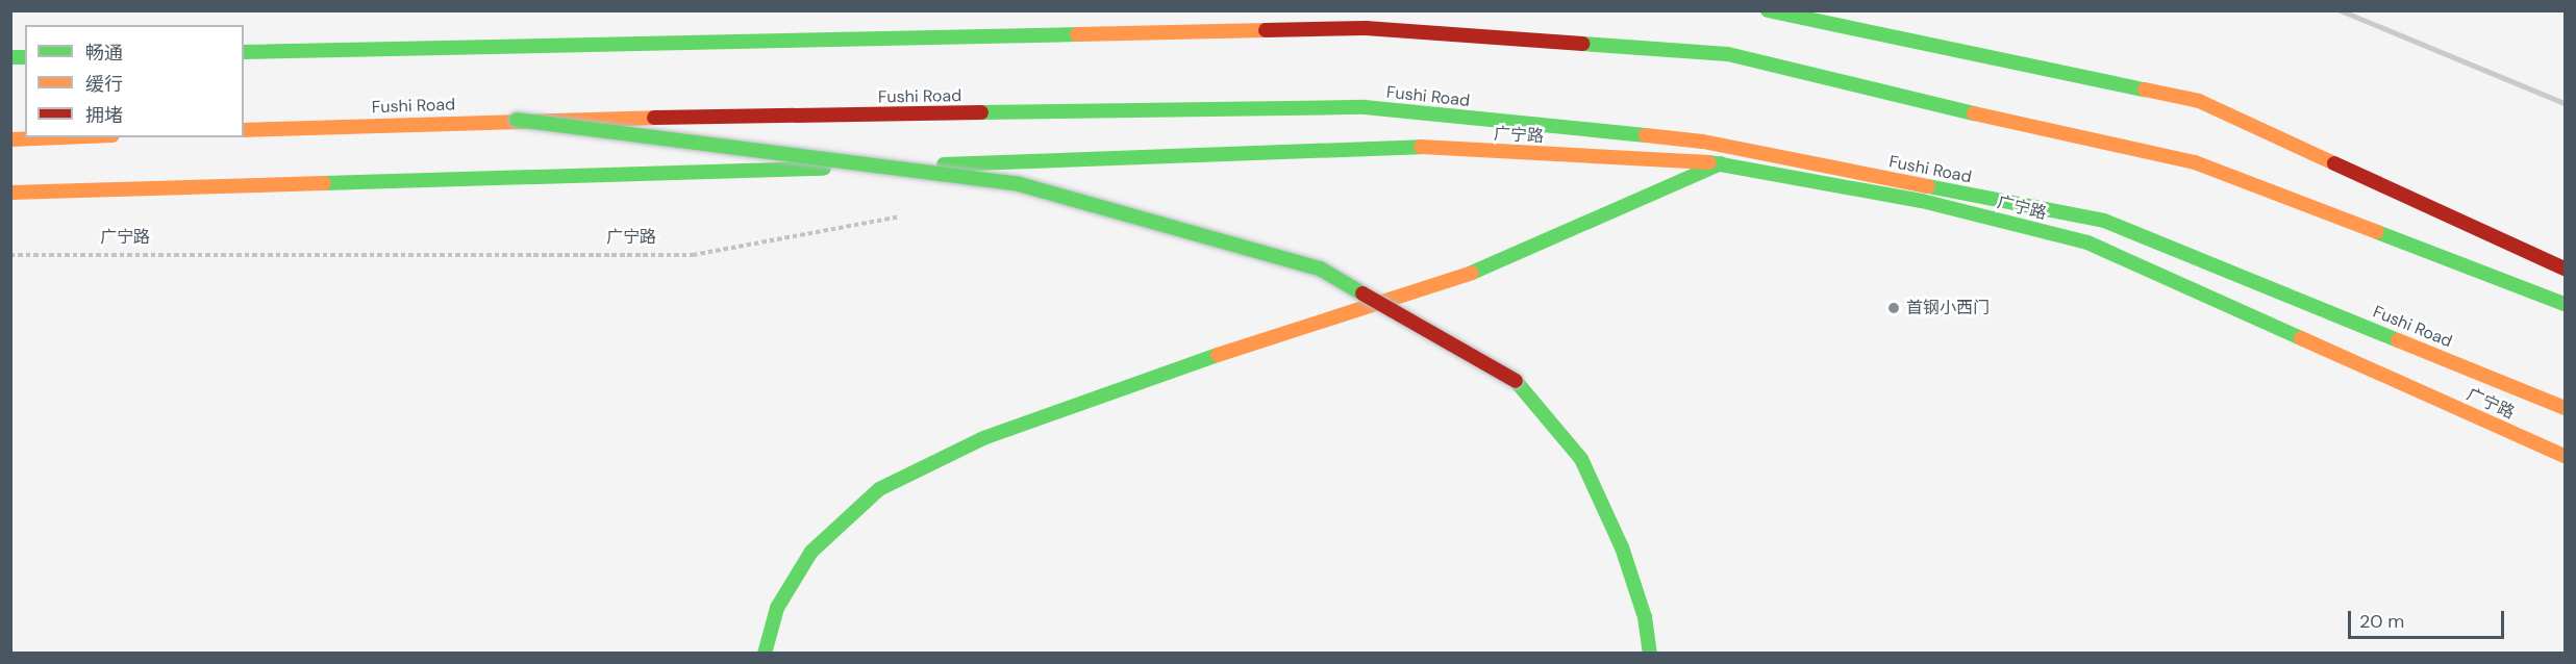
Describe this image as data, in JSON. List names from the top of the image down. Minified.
{"streets":{"main road":["Fushi Road","广宁路"]},"places":["首钢小西门"],"legend":["畅通","缓行","拥堵"],"scale_bar":"20 m"}
